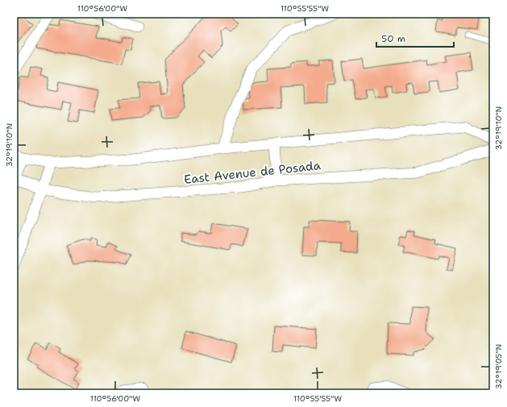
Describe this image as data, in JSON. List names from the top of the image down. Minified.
{"streets":{"street":["East Avenue de Posada"]},"scale_bar":"50 m","coordinates":["110°56'00\"W","110°55'55\"W","32°19'10\"N","32°19'05\"N"]}
